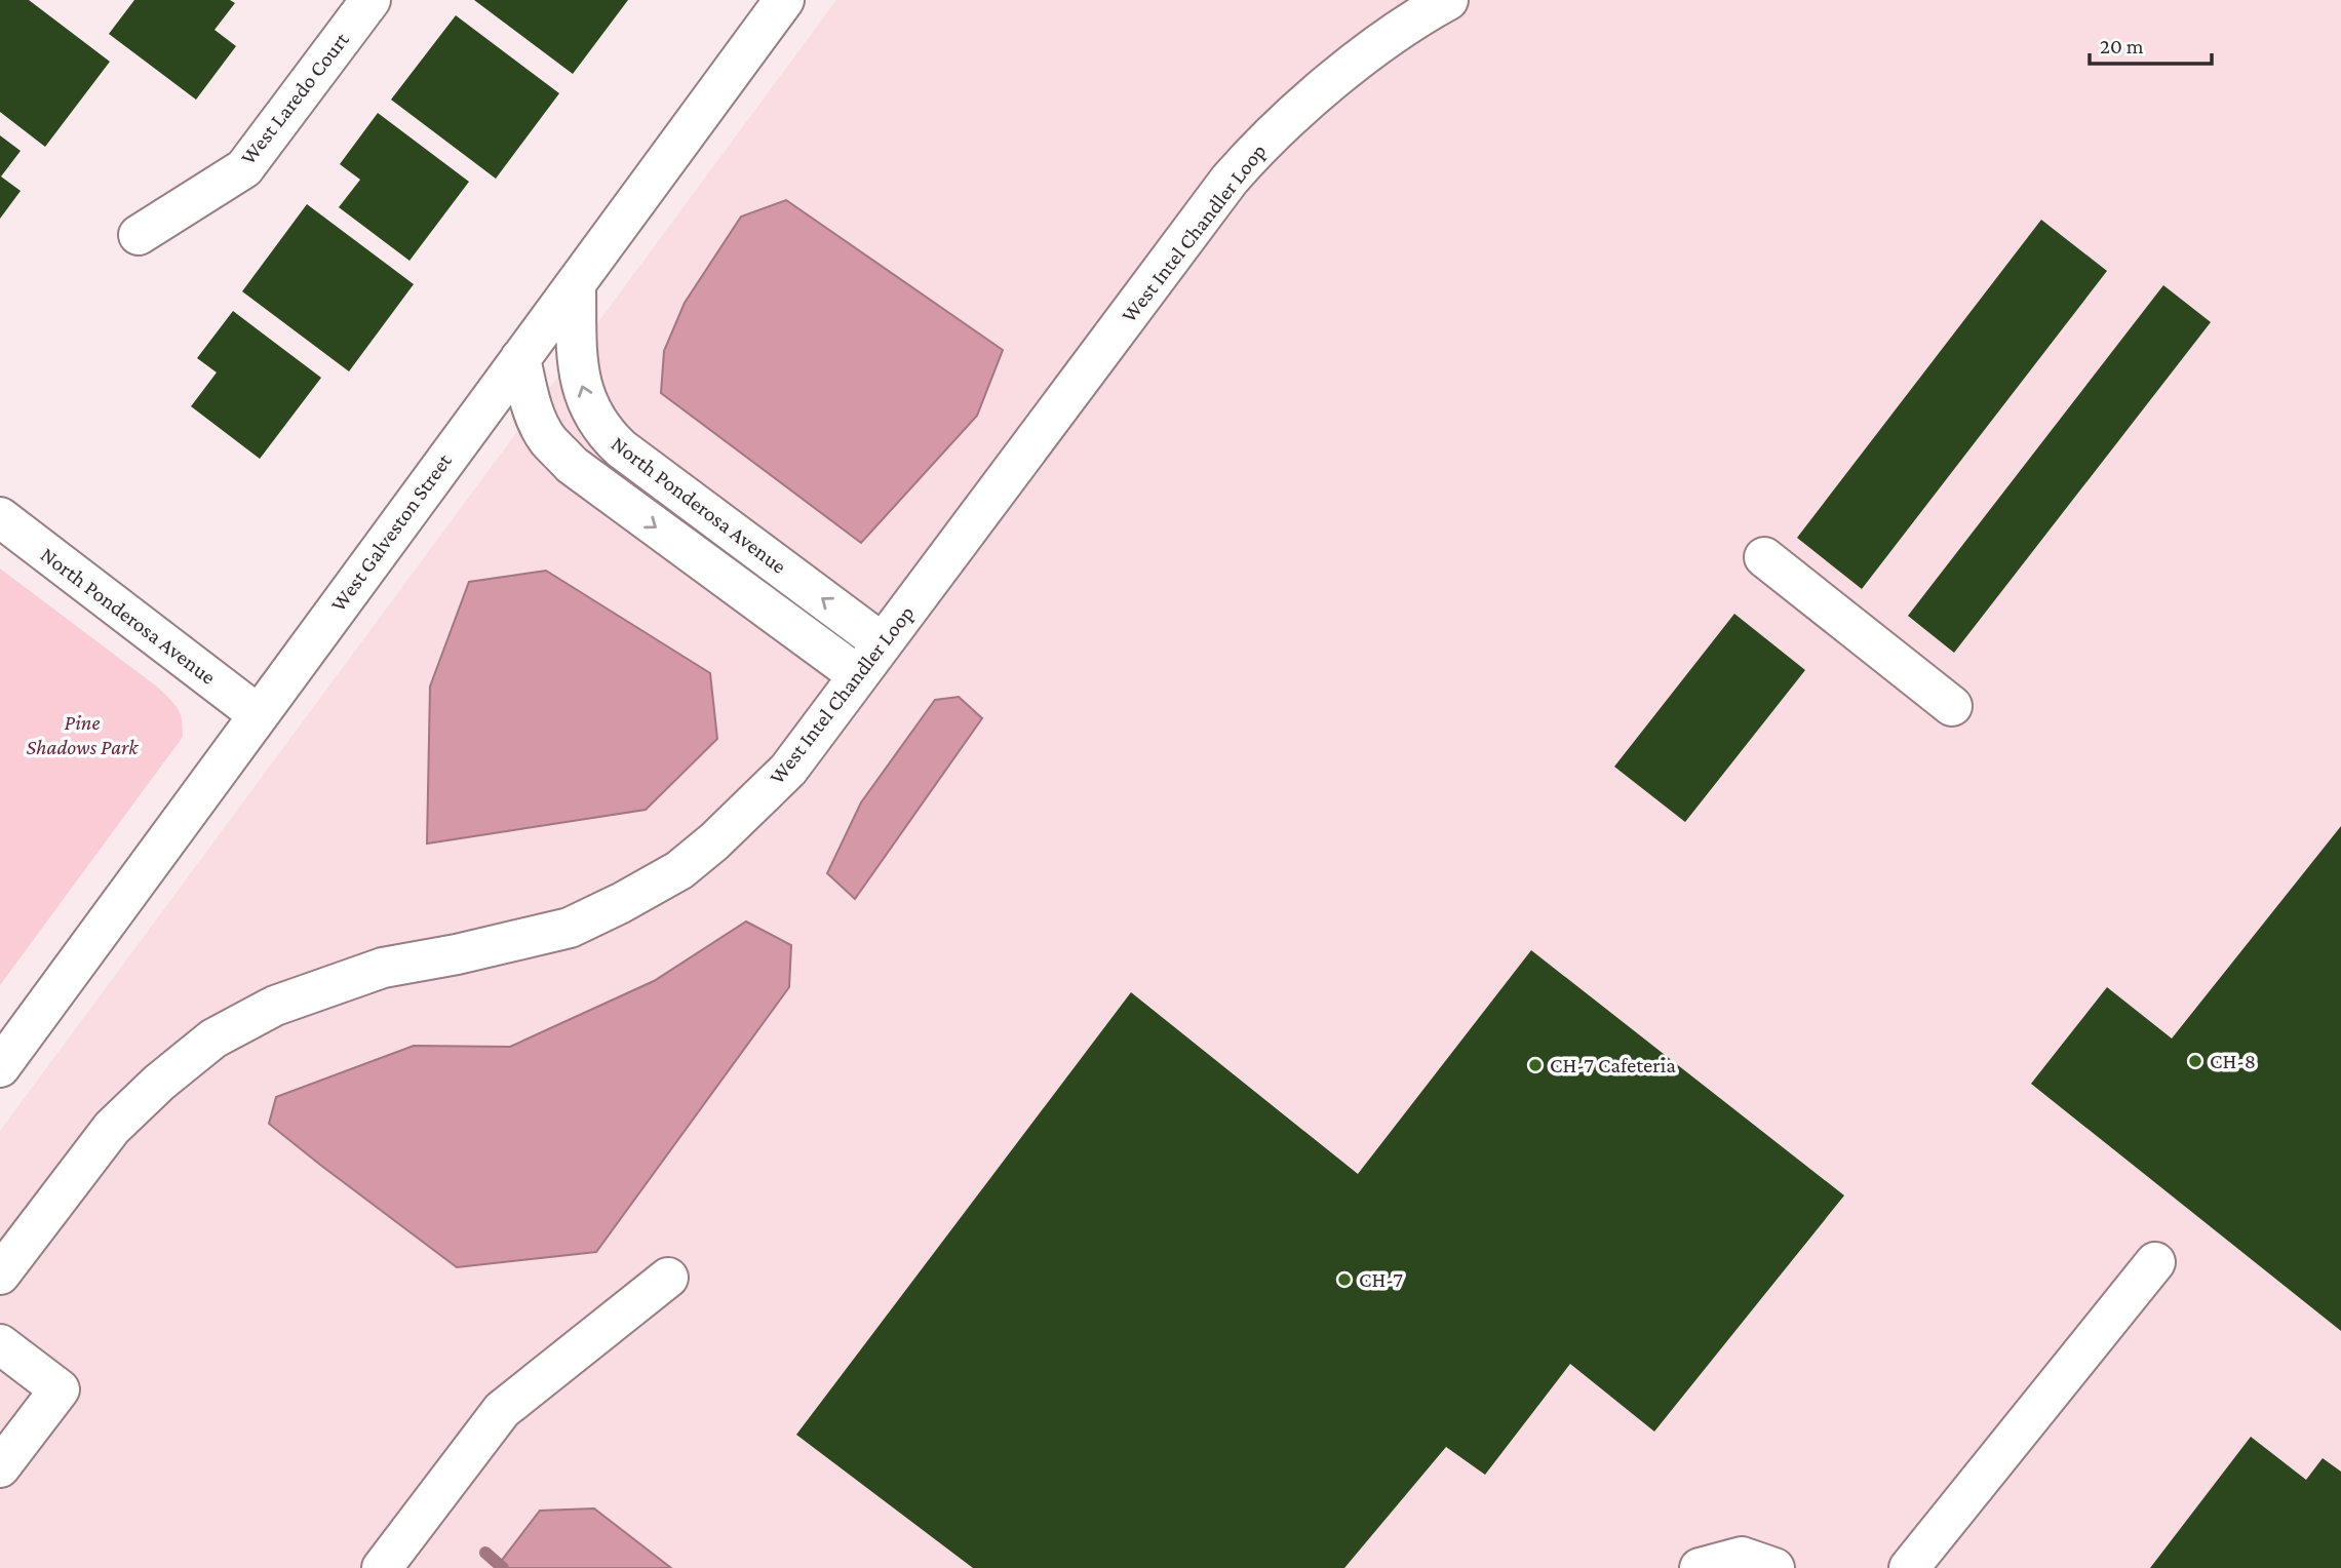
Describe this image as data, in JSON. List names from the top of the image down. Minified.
{"streets":{"street":["West Laredo Court","West Intel Chandler Loop","North Ponderosa Avenue","West Galveston Street"]},"crossings":[["West Intel Chandler Loop","North Ponderosa Avenue"],["North Ponderosa Avenue","West Galveston Street"]],"parks":["Pine Shadows Park"],"places":["CH-8","CH-7 Cafeteria","CH-7"],"scale_bar":"20 m"}
